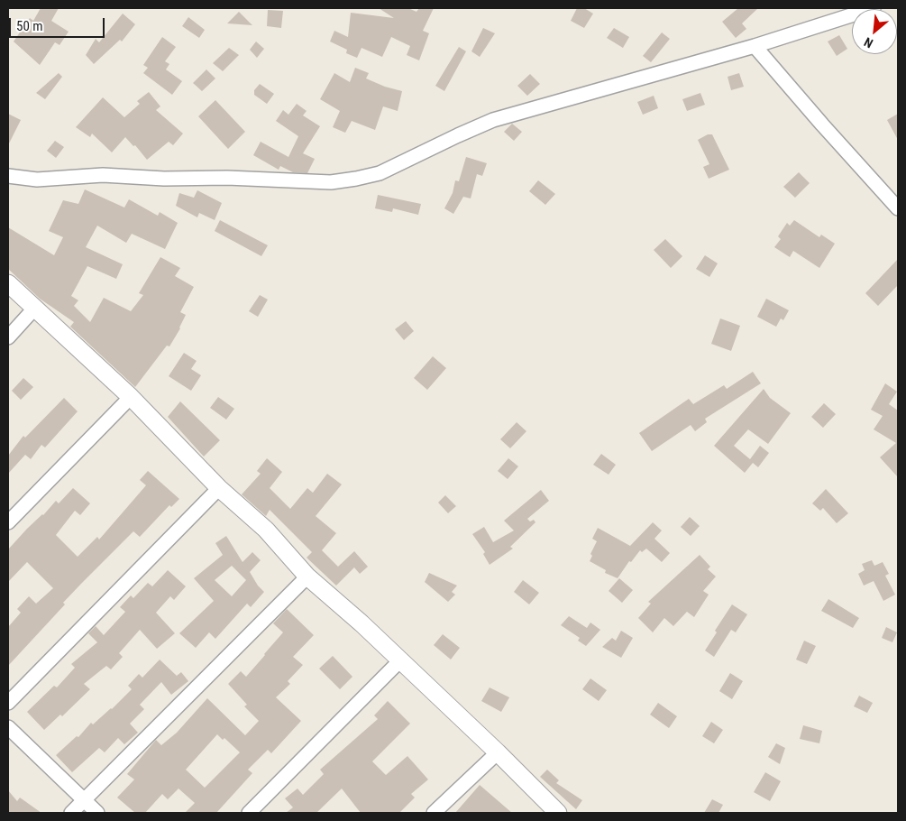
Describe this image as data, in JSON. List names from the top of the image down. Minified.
{"scale_bar":"50 m","north":"bottom left"}
